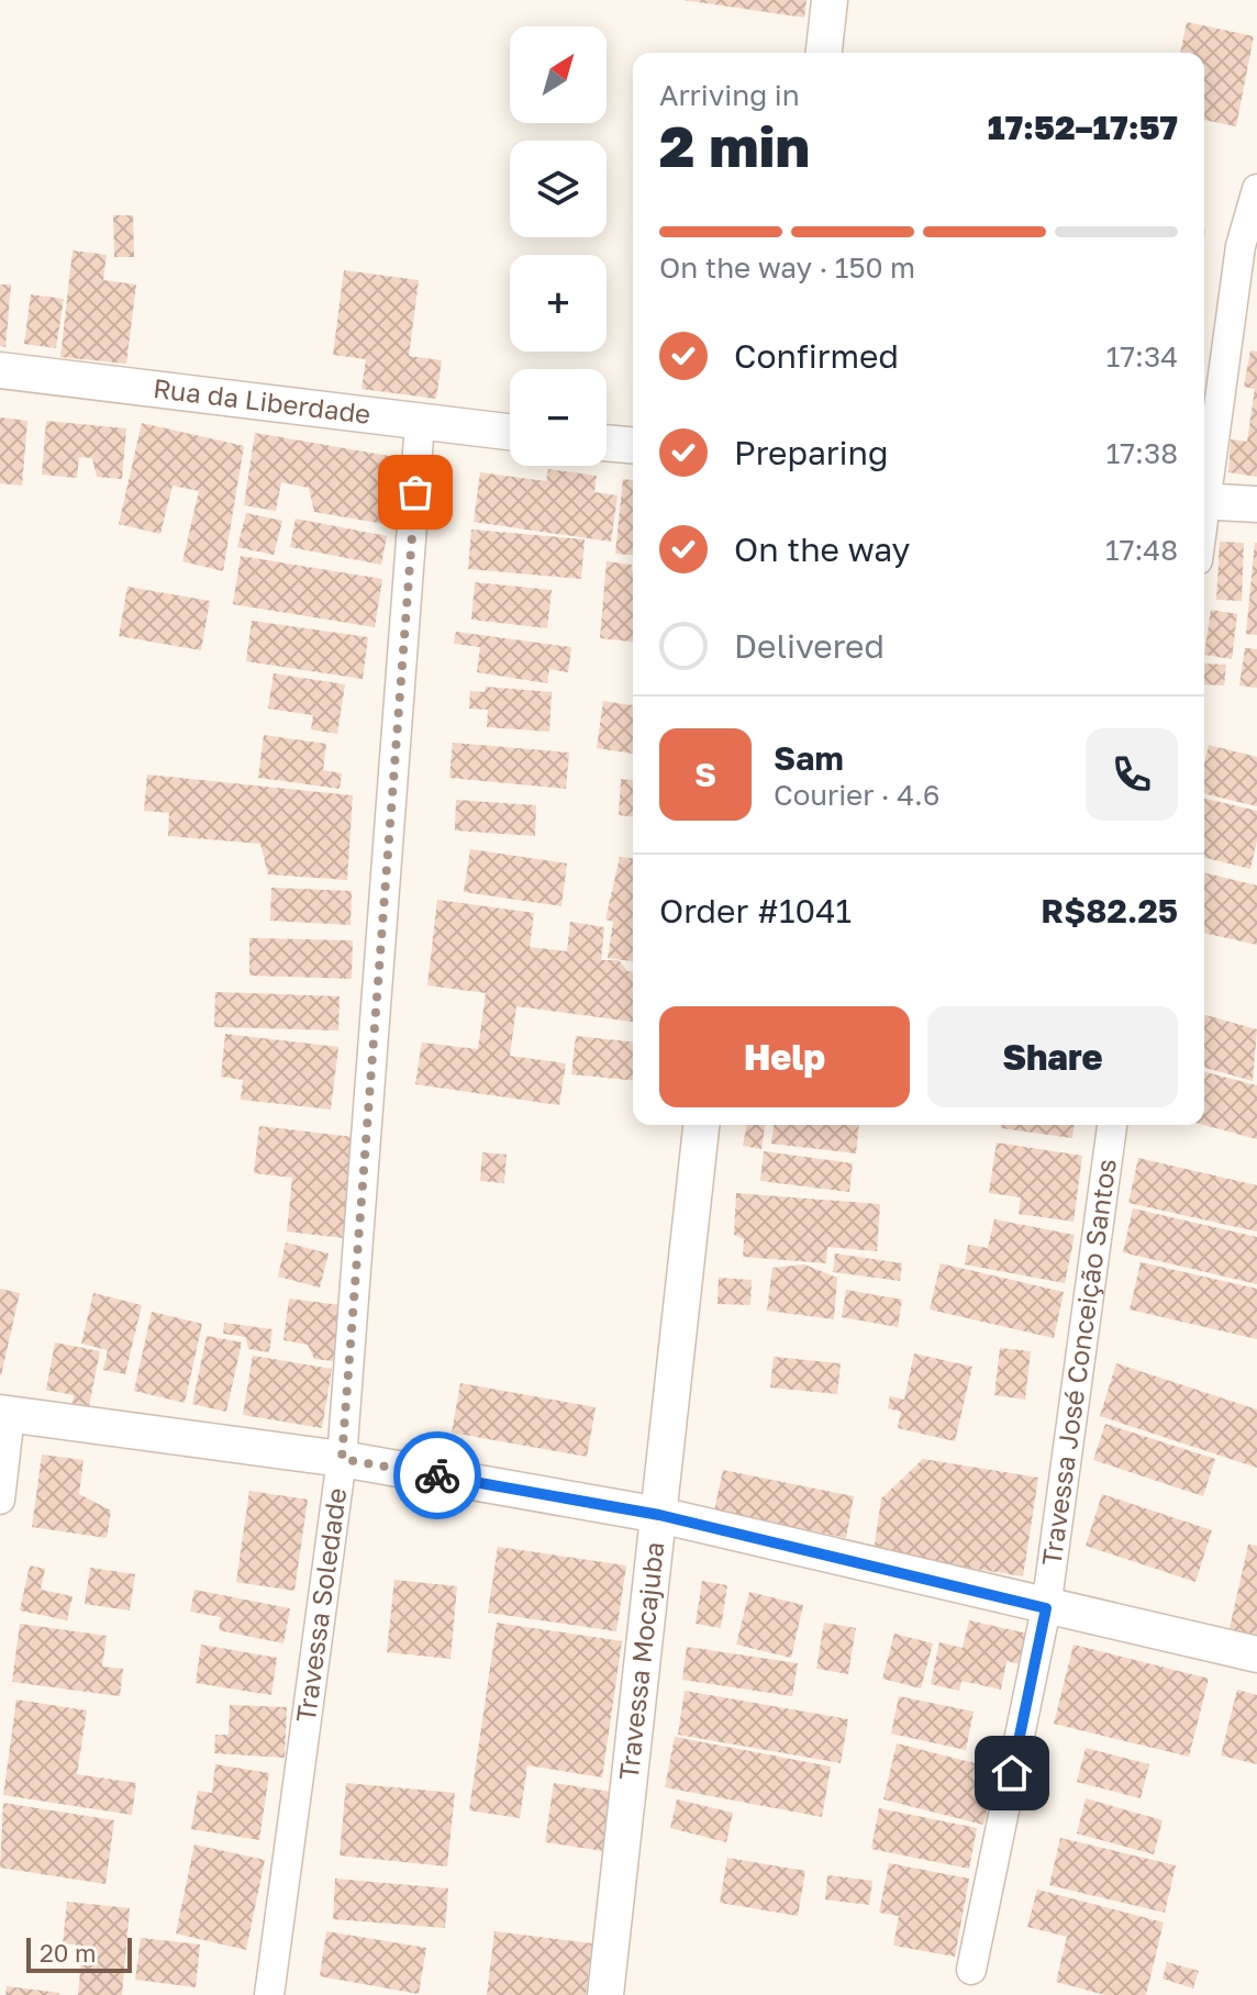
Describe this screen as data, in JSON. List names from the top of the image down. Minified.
{"streets":{"street":["Rua da Liberdade","Travessa José Conceição Santos","Travessa Soledade","Travessa Mocajuba"]},"crossings":[["Rua da Liberdade","Travessa Soledade"]],"scale_bar":"20 m","north":"top right","page":{"map_buttons":["+","−"],"heading":["2 min","Arriving in","17:52–17:57"],"panel":["Sam","Courier · 4.6","Order #1041","R$82.25"],"bar":"On the way · 150 m","list":[["Confirmed","17:34"],["Preparing","17:38"],["On the way","17:48"],"Delivered"],"round":"S","buttons":["Help","Share"],"scale":"20 m"}}
